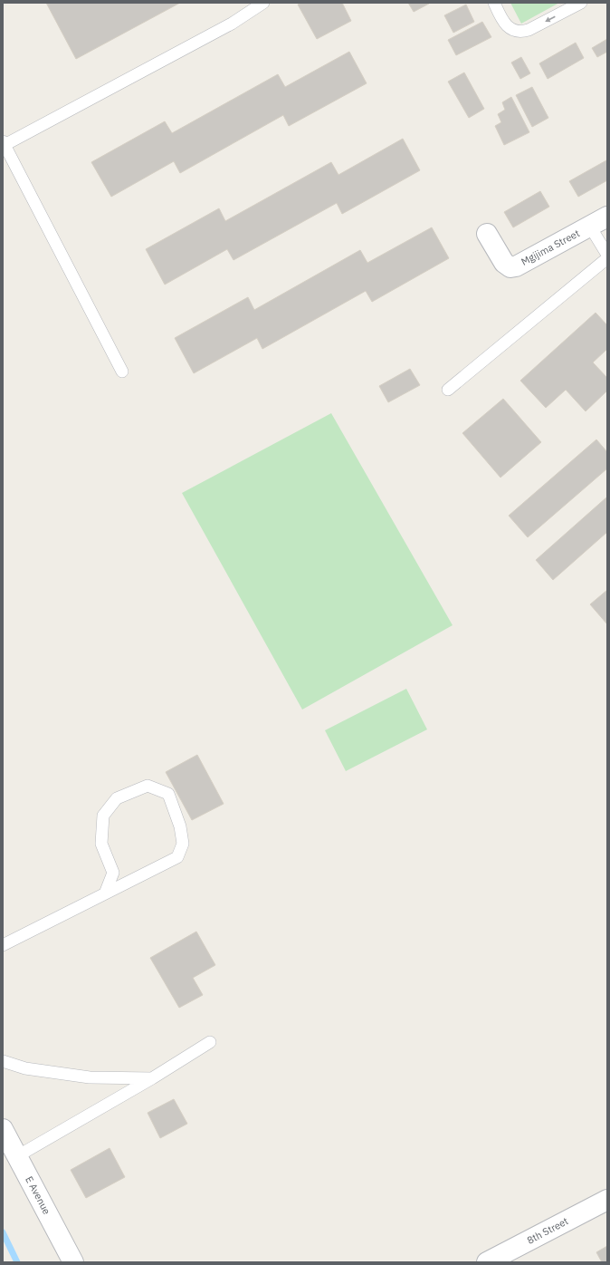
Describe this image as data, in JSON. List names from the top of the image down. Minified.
{"streets":{"street":["Mgijima Street","E Avenue","8th Street"]}}
